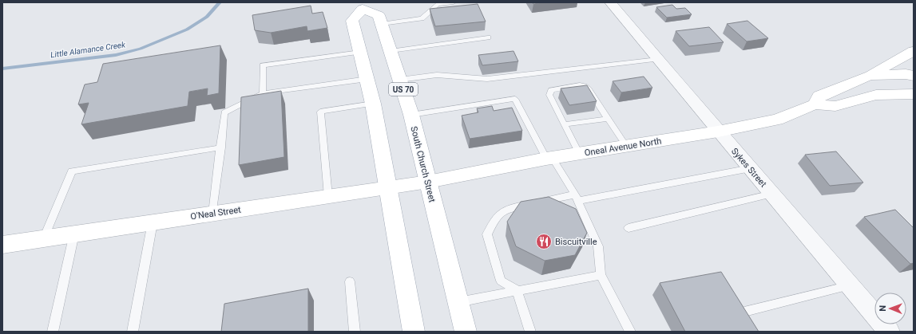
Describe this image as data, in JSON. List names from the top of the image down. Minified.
{"streets":{"main road":["US 70","Oneal Avenue North","South Church Street","O'Neal Street"],"street":["Sykes Street"]},"crossings":[["Oneal Avenue North","South Church Street"],["Oneal Avenue North","Sykes Street"],["Oneal Avenue North","O'Neal Street"],["South Church Street","O'Neal Street"]],"water":["Little Alamance Creek"],"places":{"restaurant":["Biscuitville"]},"north":"left"}
